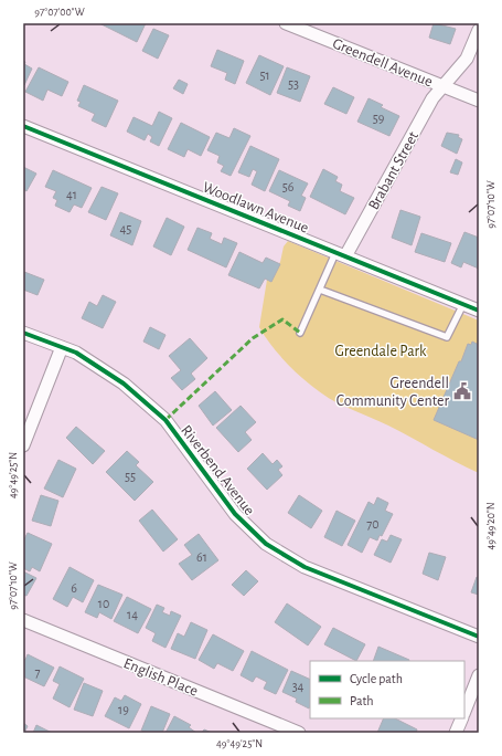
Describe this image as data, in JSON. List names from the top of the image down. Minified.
{"streets":{"street":["Greendell Avenue","Brabant Street","Woodlawn Avenue","Riverbend Avenue","English Place"]},"crossings":[["Greendell Avenue","Brabant Street"],["Brabant Street","Woodlawn Avenue"]],"parks":["Greendale Park"],"places":{"public building":["Greendell Community Center"]},"house_numbers":["51","53","59","56","41","45","55","70","61","6","10","14","7","34","19"],"legend":["Cycle path","Path"],"coordinates":["97°07'00\"W","97°07'10\"W","49°49'25\"N","49°49'20\"N"]}
